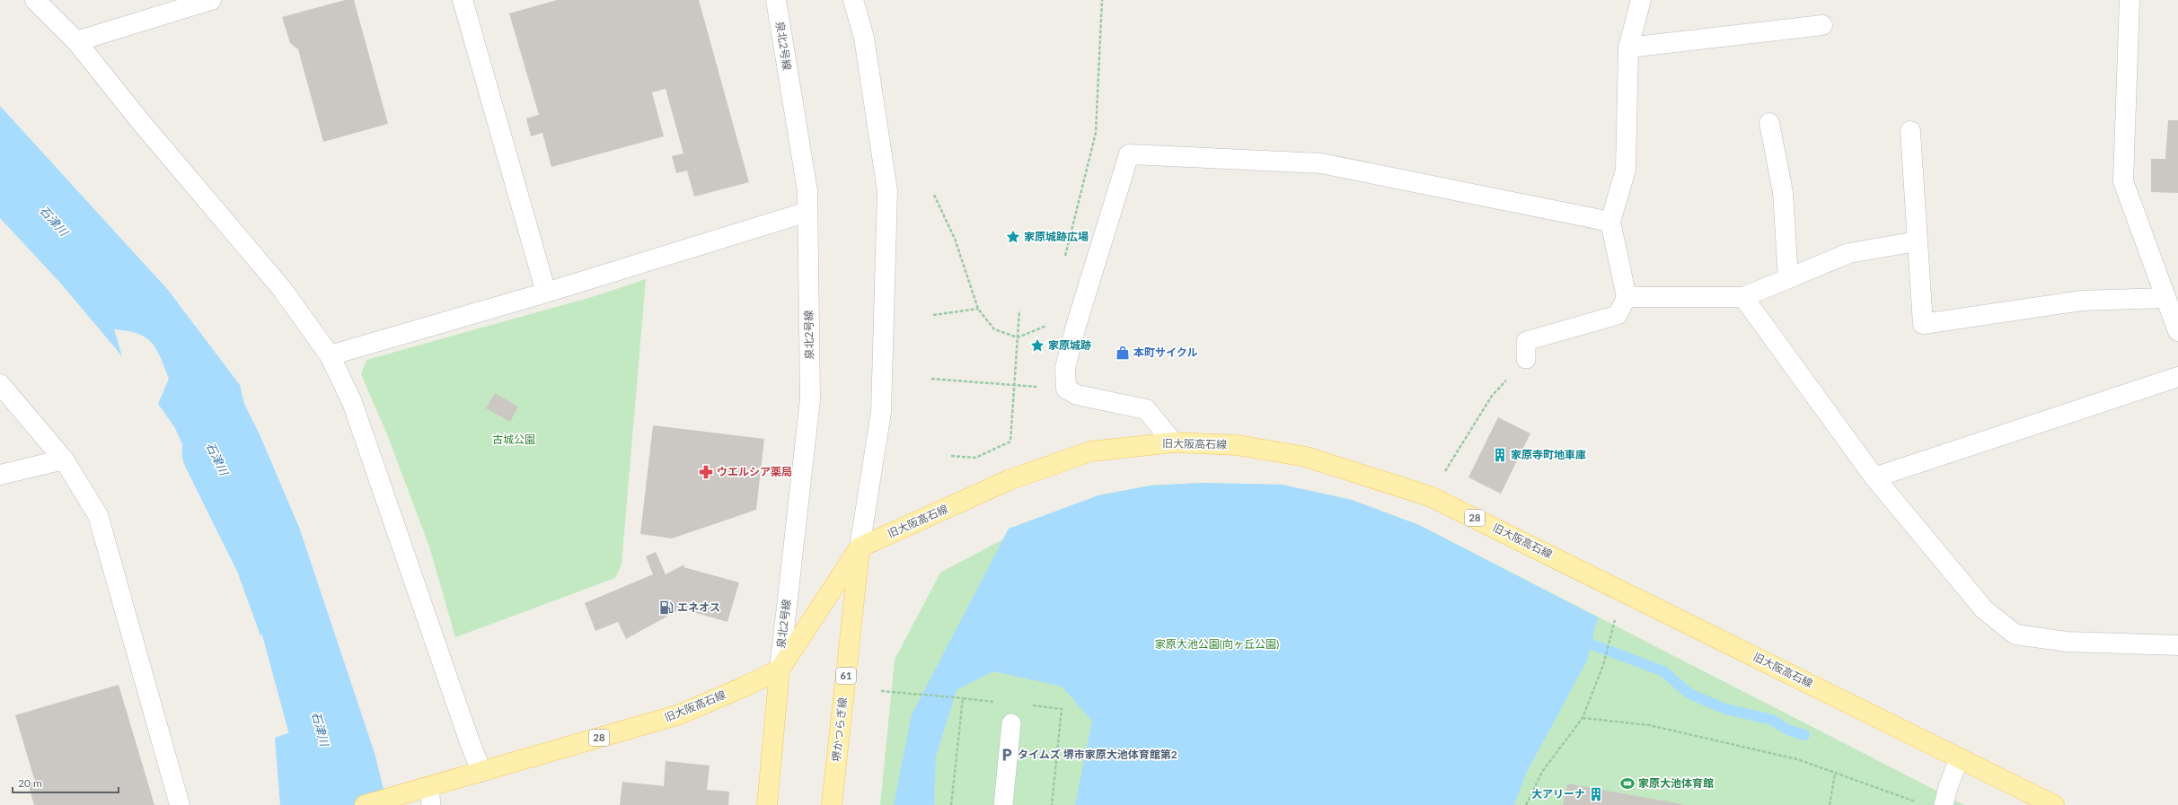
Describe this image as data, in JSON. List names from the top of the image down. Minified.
{"streets":{"main road":["旧大阪高石線","28","61","堺かつらぎ線"],"street":["泉北2号線"]},"crossings":[["泉北2号線","旧大阪高石線"],["旧大阪高石線","堺かつらぎ線"]],"water":["石津川"],"parks":["古城公園","家原大池公園(向ヶ丘公園)"],"places":{"place":["家原城跡広場","家原城跡"],"shop":["本町サイクル"],"building":["家原寺町地車庫","大アリーナ"],"pharmacy":["ウエルシア薬局"],"fuel station":["エネオス"],"parking":["タイムズ 堺市家原大池体育館第2"],"sports":["家原大池体育館"]},"scale_bar":"20 m"}
